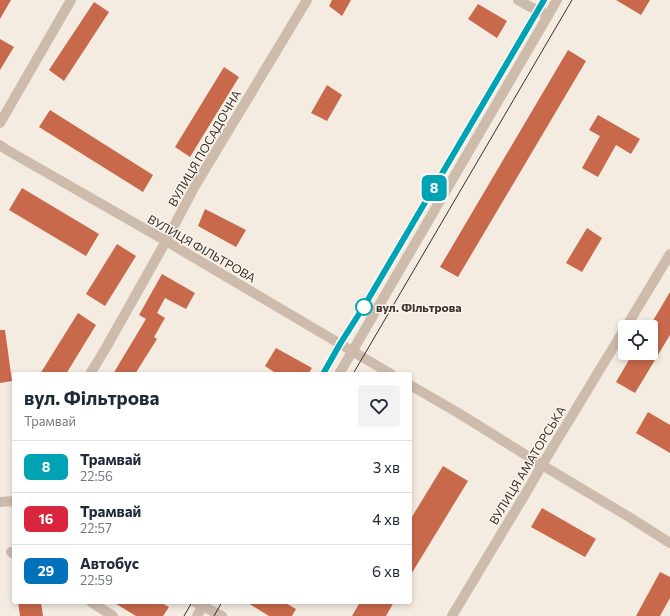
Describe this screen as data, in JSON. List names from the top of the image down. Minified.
{"streets":{"street":["ВУЛИЦЯ ПОСАДОЧНА","ВУЛИЦЯ ФІЛЬТРОВА","ВУЛИЦЯ АМАТОРСЬКА"]},"crossings":[["ВУЛИЦЯ ПОСАДОЧНА","ВУЛИЦЯ ФІЛЬТРОВА"]],"places":["вул. Фільтрова"],"lines":["tram line 8"],"page":{"on_map":"8","heading":["вул. Фільтрова","Трамвай"],"list":[{"mark":"8","name":"Трамвай","note":"22:56","value":"3 хв"},{"mark":"16","name":"Трамвай","note":"22:57","value":"4 хв"},{"mark":"29","name":"Автобус","note":"22:59","value":"6 хв"}]}}
